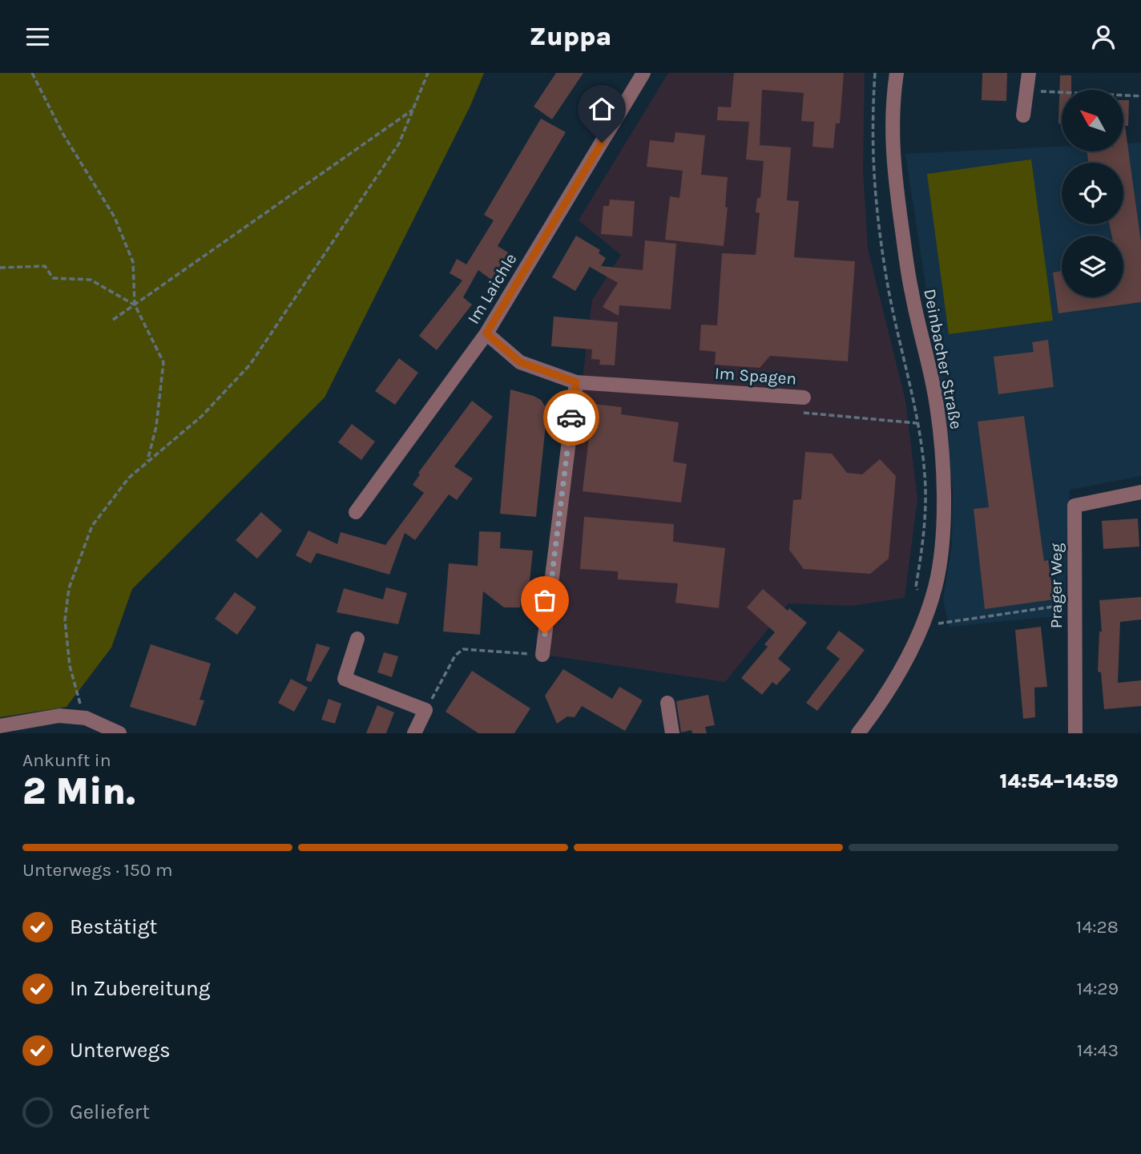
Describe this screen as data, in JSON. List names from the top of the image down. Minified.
{"streets":{"street":["Im Laichle","Deinbacher Straße","Im Spagen","Prager Weg"]},"crossings":[["Im Laichle","Im Spagen"]],"north":"top left","page":{"header":"Zuppa","heading":["2 Min.","Ankunft in","14:54–14:59"],"bar":"Unterwegs · 150 m","list":[["Bestätigt","14:28"],["In Zubereitung","14:29"],["Unterwegs","14:43"],"Geliefert"]}}
